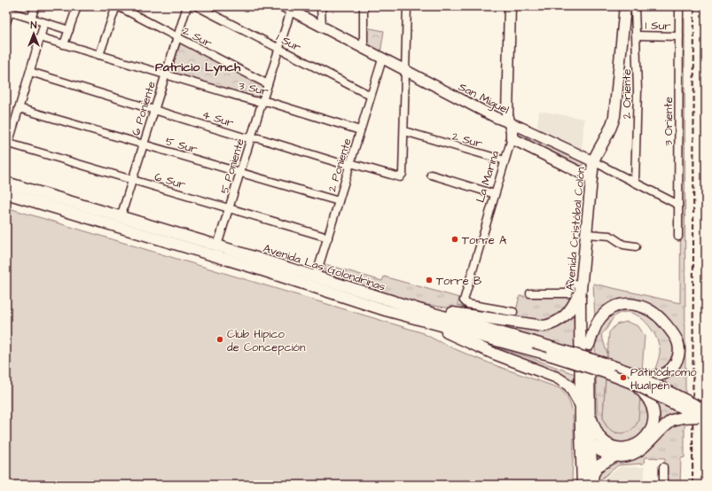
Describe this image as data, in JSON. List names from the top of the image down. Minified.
{"streets":{"main road":["La Marina","Avenida Cristóbal Colón","Avenida Las Golondrinas"],"street":["1 Sur","2 Sur","3 Sur","2 Oriente","San Miguel","6 Poniente","4 Sur","3 Oriente","5 Sur","2 Poniente","5 Poniente","6 Sur"]},"crossings":[["1 Sur","2 Oriente"],["1 Sur","3 Oriente"],["1 Sur","2 Poniente"],["1 Sur","5 Poniente"],["2 Sur","6 Poniente"],["2 Sur","4 Sur"],["2 Sur","5 Poniente"],["2 Sur","La Marina"],["3 Sur","6 Poniente"],["3 Sur","2 Poniente"],["3 Sur","5 Poniente"],["2 Oriente","San Miguel"],["San Miguel","3 Oriente"],["San Miguel","2 Poniente"],["San Miguel","5 Poniente"],["San Miguel","La Marina"],["San Miguel","Avenida Cristóbal Colón"],["6 Poniente","4 Sur"],["6 Poniente","5 Sur"],["6 Poniente","6 Sur"],["6 Poniente","Avenida Las Golondrinas"],["4 Sur","2 Poniente"],["4 Sur","5 Poniente"],["5 Sur","2 Poniente"],["5 Sur","5 Poniente"],["2 Poniente","6 Sur"],["2 Poniente","Avenida Las Golondrinas"],["5 Poniente","6 Sur"],["5 Poniente","Avenida Las Golondrinas"]],"districts":["Patricio Lynch"],"places":["Torre A","Torre B","Club Hípico de Concepción","Patinódromo Hualpén"],"north":"top"}
